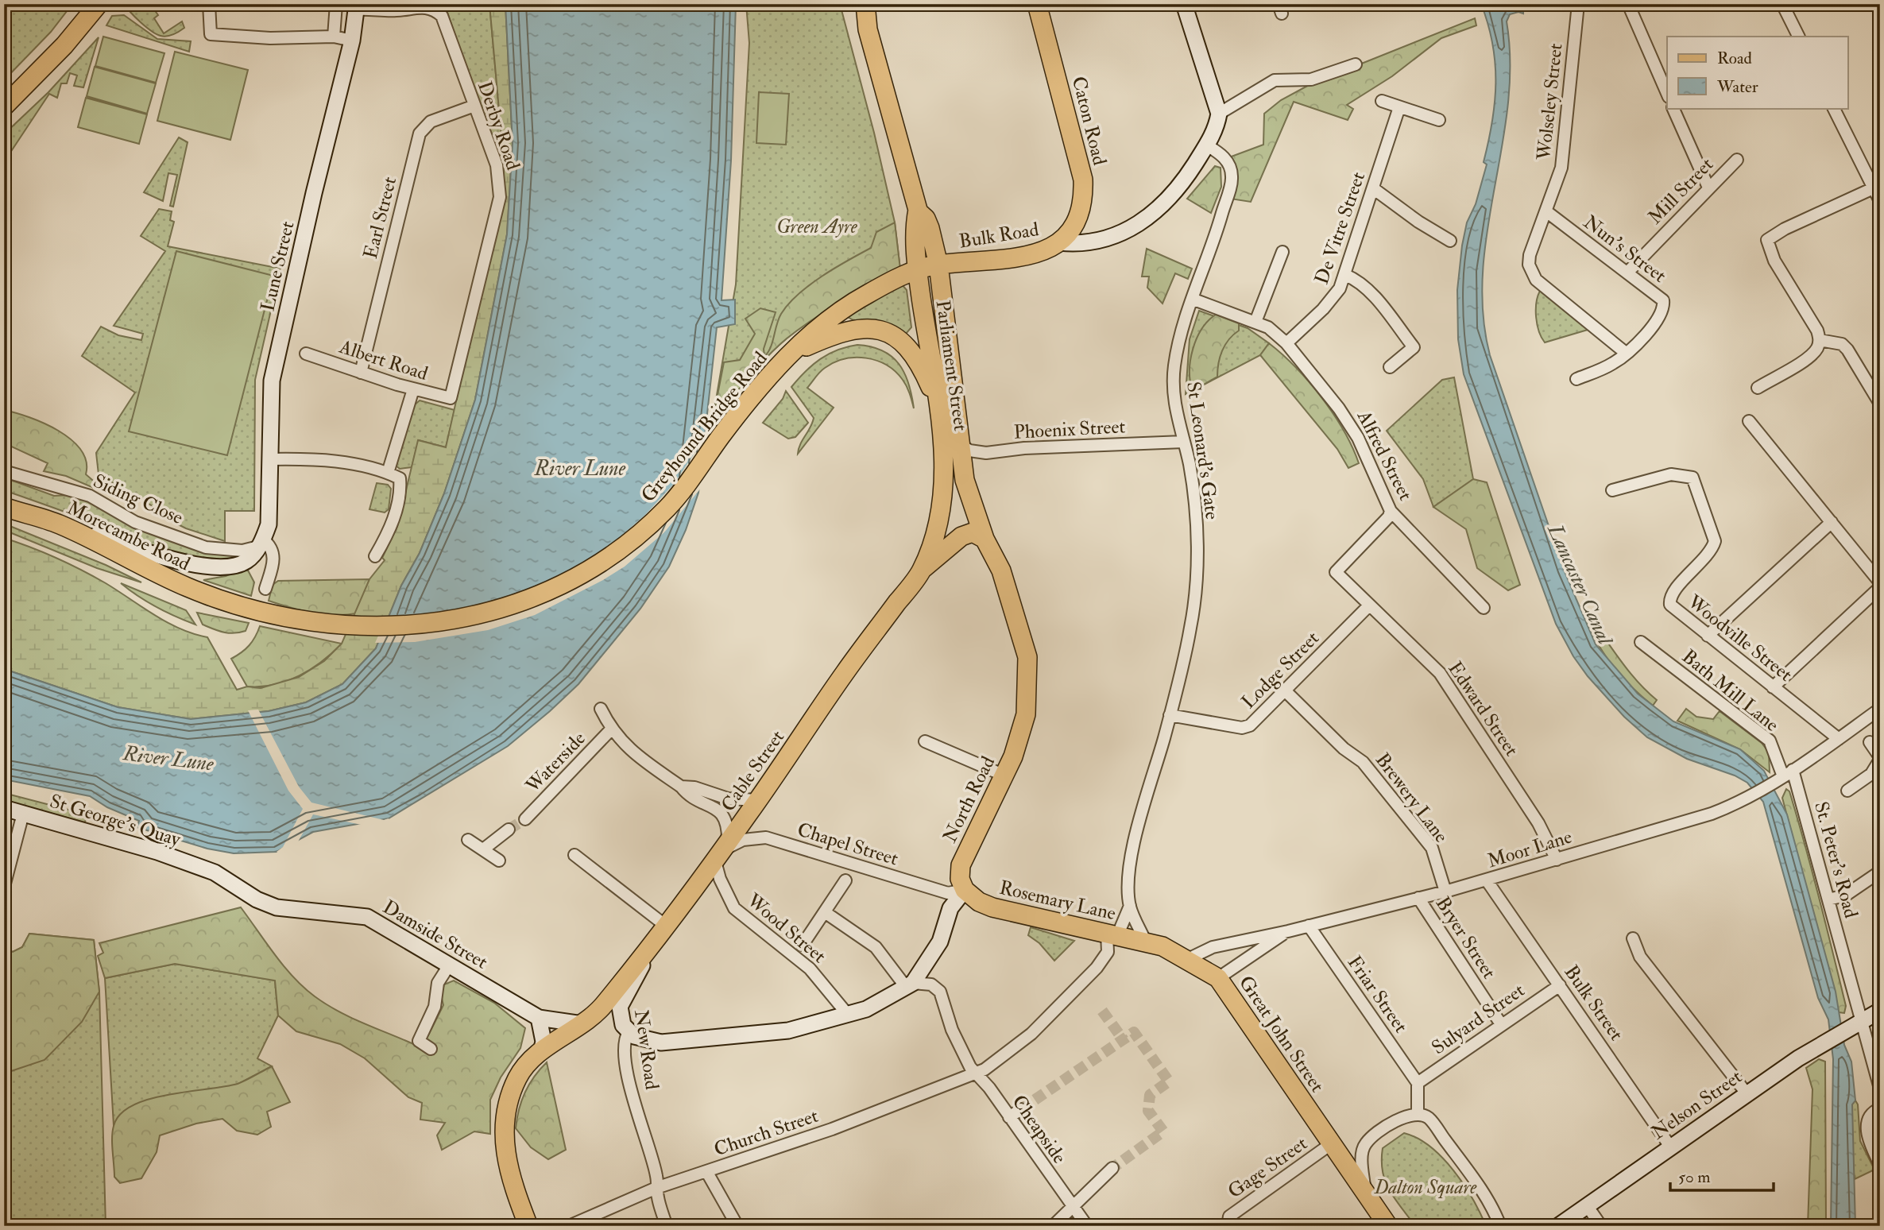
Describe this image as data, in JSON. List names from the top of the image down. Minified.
{"streets":{"main road":["Caton Road","Bulk Road","Parliament Street","Greyhound Bridge Road","Morecambe Road","Cable Street","North Road","Rosemary Lane","Great John Street"],"street":["Wolseley Street","Derby Road","Mill Street","Earl Street","De Vitre Street","Nun's Street","Lune Street","Albert Road","Phoenix Street","St Leonard's Gate","Alfred Street","Siding Close","Woodville Street","Lodge Street","Bath Mill Lane","Edward Street","Waterside","Brewery Lane","St George's Quay","Chapel Street","Moor Lane","St. Peter's Road","Wood Street","Damside Street","Bryer Street","Friar Street","Bulk Street","Sulyard Street","New Road","Nelson Street","Cheapside","Church Street","Gage Street"]},"crossings":[["Wolseley Street","Nun's Street"],["Caton Road","Bulk Road"],["Derby Road","Earl Street"],["Derby Road","Lune Street"],["Derby Road","Albert Road"],["Mill Street","Nun's Street"],["Earl Street","Albert Road"],["De Vitre Street","Alfred Street"],["Bulk Road","Parliament Street"],["Bulk Road","Greyhound Bridge Road"],["Bulk Road","St Leonard's Gate"],["Lune Street","Siding Close"],["Parliament Street","Greyhound Bridge Road"],["Parliament Street","Phoenix Street"],["Parliament Street","Cable Street"],["Parliament Street","North Road"],["Greyhound Bridge Road","Morecambe Road"],["Phoenix Street","St Leonard's Gate"],["St Leonard's Gate","Alfred Street"],["St Leonard's Gate","Lodge Street"],["St Leonard's Gate","Rosemary Lane"],["St Leonard's Gate","Church Street"],["Alfred Street","Edward Street"],["Woodville Street","Moor Lane"],["Lodge Street","Edward Street"],["Lodge Street","Brewery Lane"],["Bath Mill Lane","Moor Lane"],["Bath Mill Lane","St. Peter's Road"],["Edward Street","Moor Lane"],["Waterside","Wood Street"],["Cable Street","Chapel Street"],["Cable Street","Wood Street"],["Cable Street","Damside Street"],["Cable Street","New Road"],["Brewery Lane","Moor Lane"],["North Road","Chapel Street"],["North Road","Rosemary Lane"],["St George's Quay","Damside Street"],["Chapel Street","Rosemary Lane"],["Chapel Street","Wood Street"],["Moor Lane","St. Peter's Road"],["Moor Lane","Rosemary Lane"],["Moor Lane","Bryer Street"],["Moor Lane","Friar Street"],["Moor Lane","Bulk Street"],["Moor Lane","Great John Street"],["St. Peter's Road","Nelson Street"],["Rosemary Lane","Great John Street"],["Rosemary Lane","Church Street"],["Bryer Street","Sulyard Street"],["Friar Street","Sulyard Street"],["Bulk Street","Sulyard Street"],["Bulk Street","Nelson Street"],["Great John Street","Gage Street"],["New Road","Church Street"],["Cheapside","Church Street"]],"water":["River Lune","Lancaster Canal"],"parks":["Green Ayre","Dalton Square"],"legend":["Road","Water"],"scale_bar":"50 m"}
